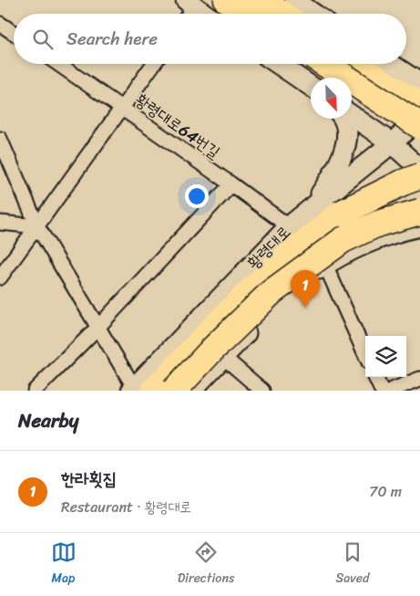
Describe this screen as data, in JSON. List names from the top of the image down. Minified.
{"streets":{"main road":["황령대로"],"street":["황령대로64번길"]},"crossings":[["황령대로64번길","황령대로"]],"north":"bottom right","page":{"search":"Search here","pins":"1","heading":"Nearby","list":[{"mark":"1","name":"한라횟집","note":"Restaurant · 황령대로","value":"70 m"}],"nav":["Map","Directions","Saved"]}}
